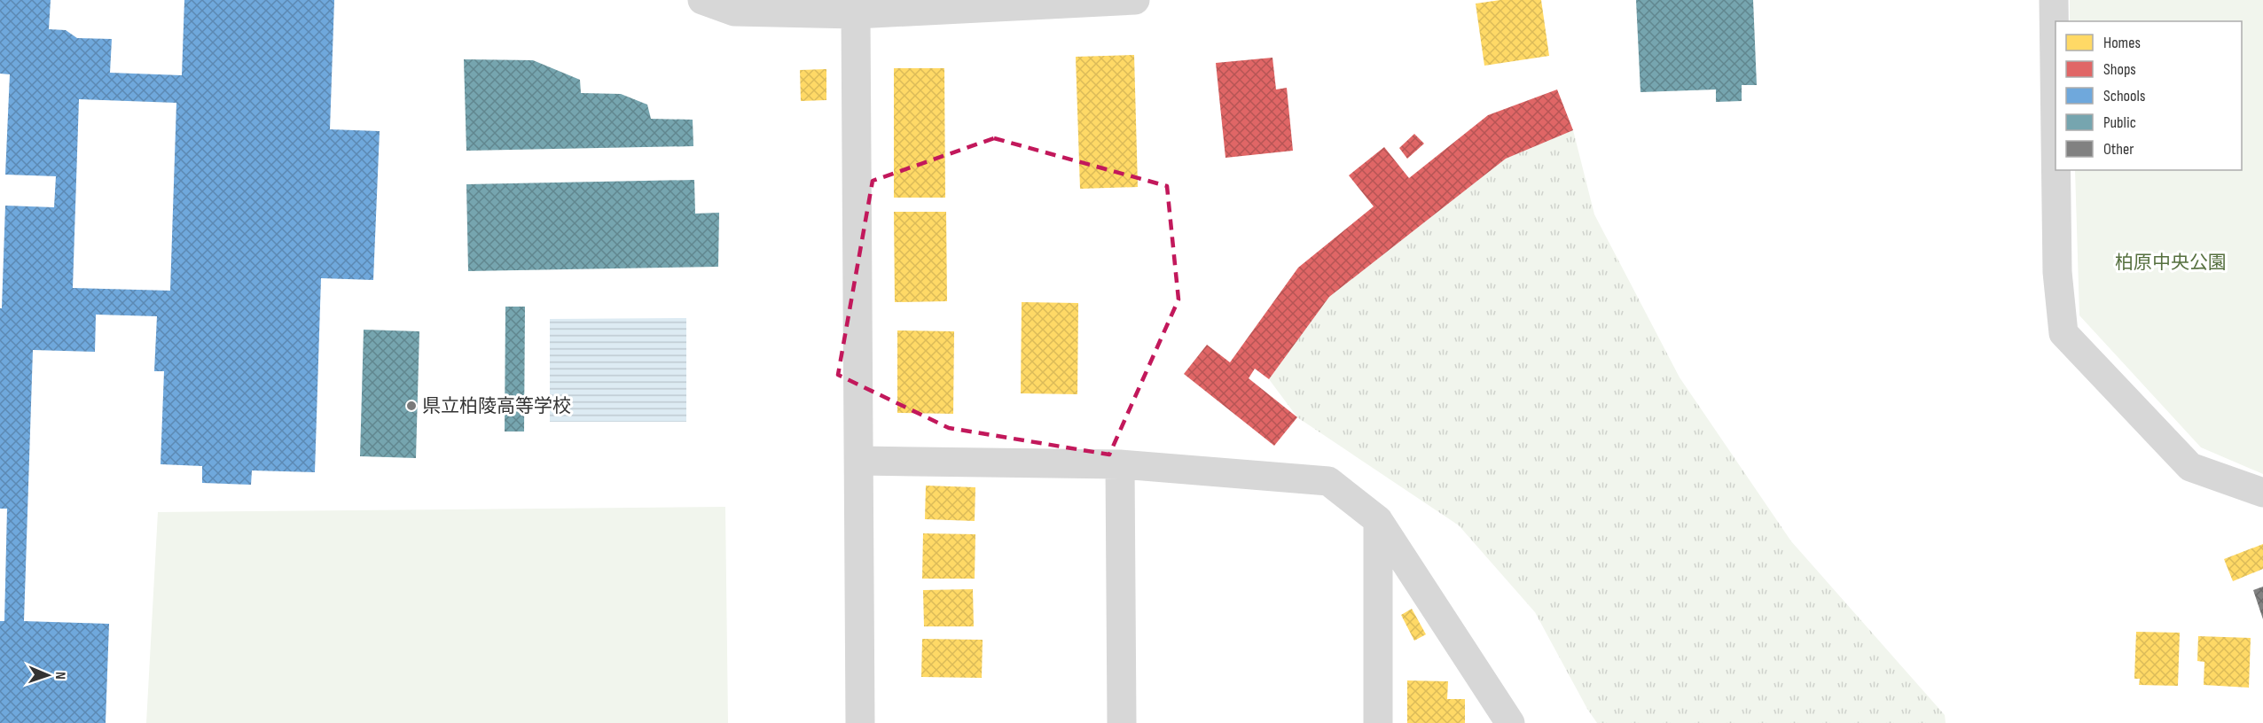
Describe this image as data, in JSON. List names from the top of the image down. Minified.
{"parks":["柏原中央公園"],"places":["県立柏陵高等学校"],"legend":["Homes","Shops","Schools","Public","Other"],"north":"right"}
